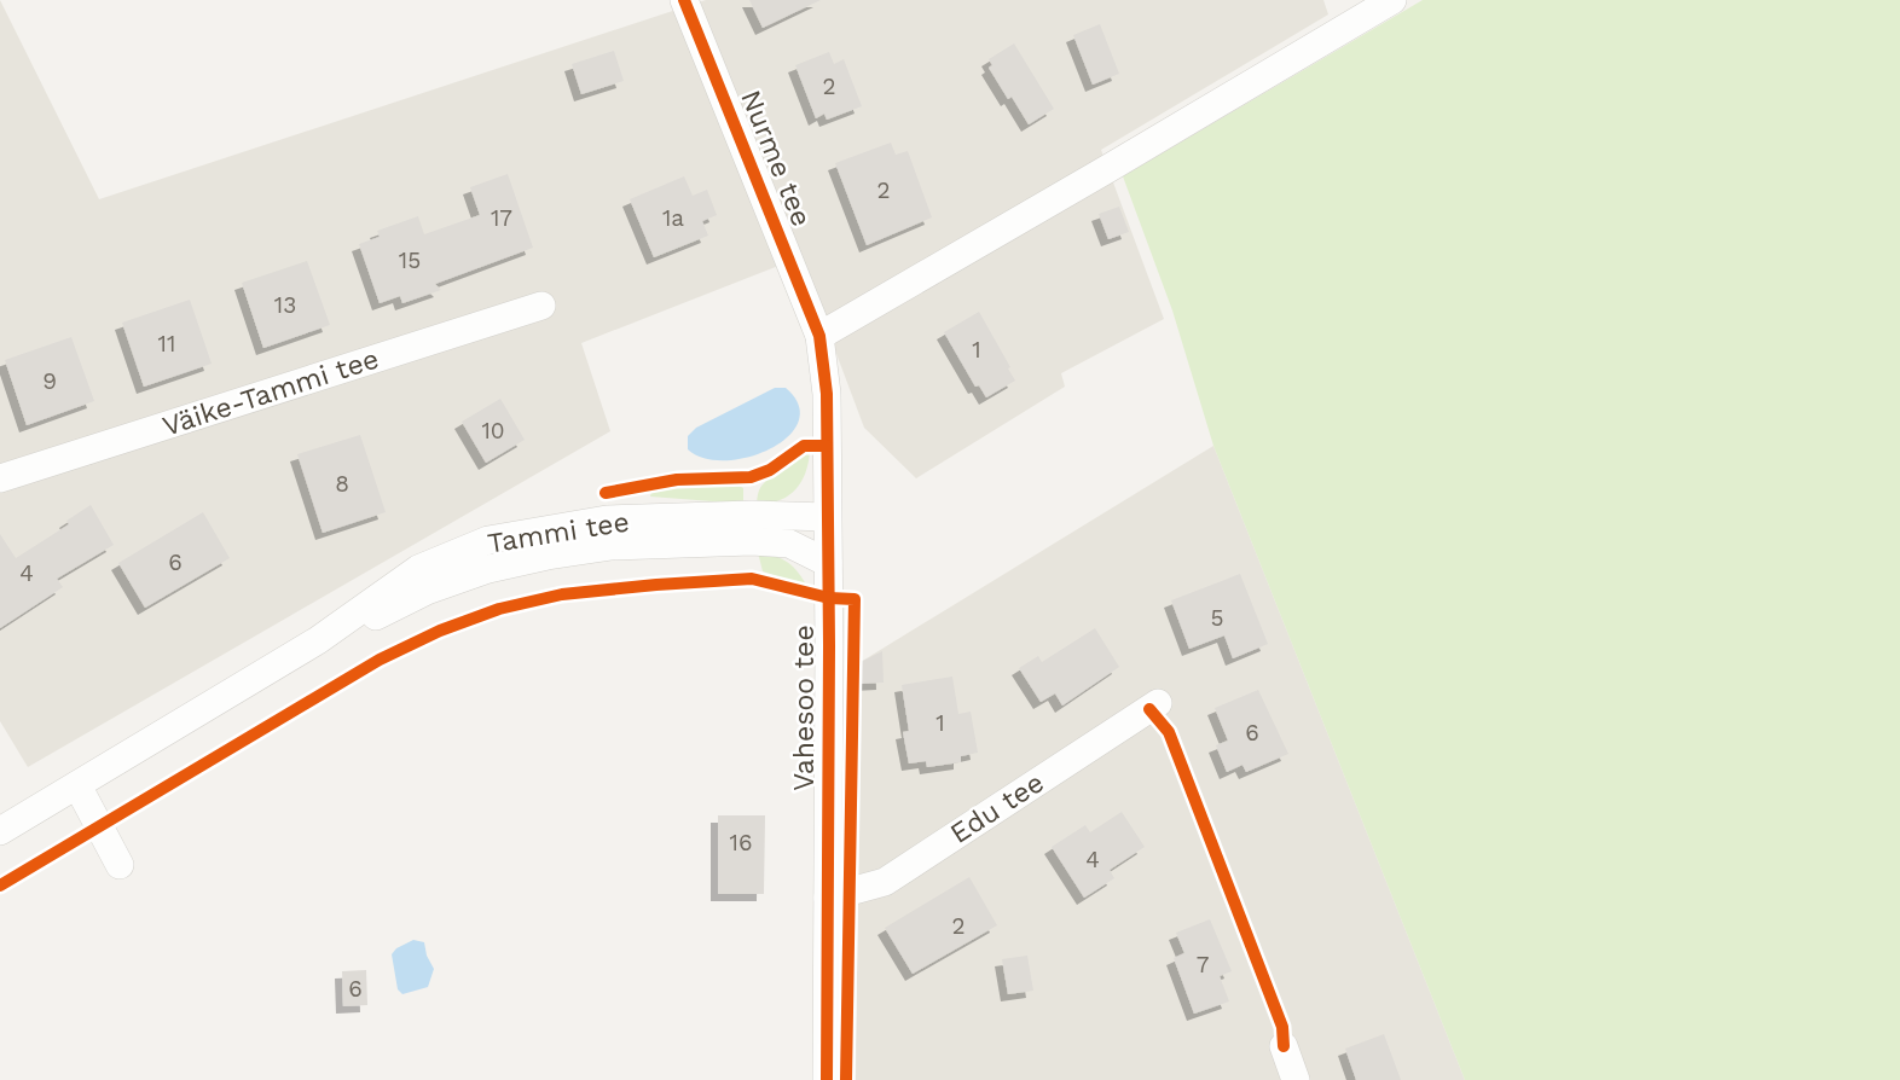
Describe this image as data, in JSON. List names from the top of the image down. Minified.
{"streets":{"street":["Nurme tee","Väike-Tammi tee","Tammi tee","Vahesoo tee","Edu tee"]},"crossings":[["Nurme tee","Vahesoo tee"],["Tammi tee","Vahesoo tee"],["Vahesoo tee","Edu tee"]],"house_numbers":["2","2","17","1a","15","13","11","1","9","10","8","6","4","5","1","6","16","4","2","7","6"]}
